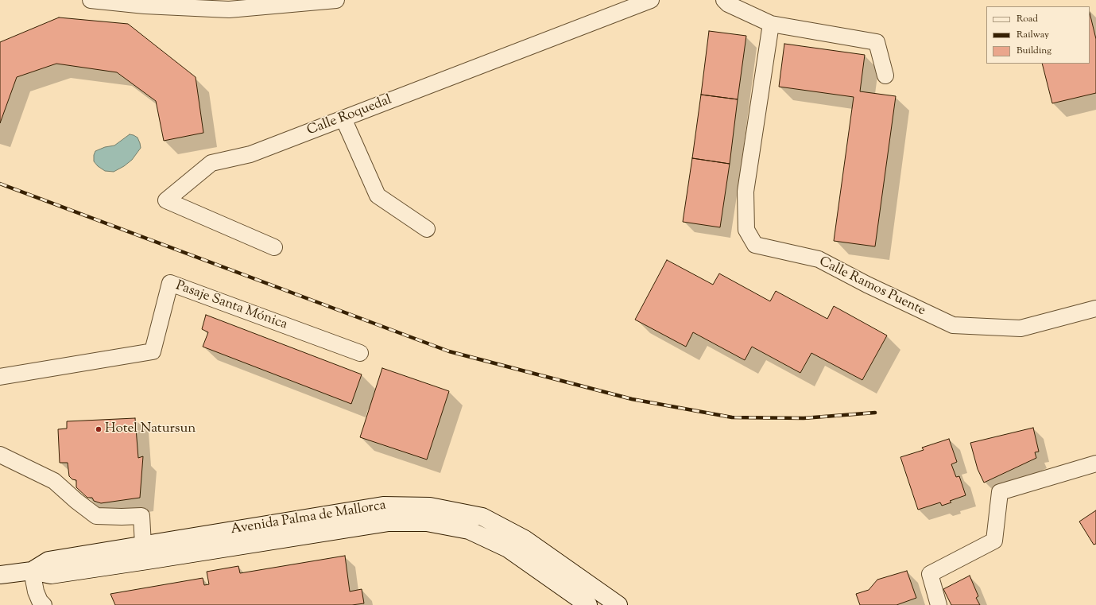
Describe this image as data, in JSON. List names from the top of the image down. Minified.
{"streets":{"main road":["Avenida Palma de Mallorca"],"street":["Calle Roquedal","Calle Ramos Puente","Pasaje Santa Mónica"]},"places":["Hotel Natursun"],"legend":["Road","Railway","Building"]}
